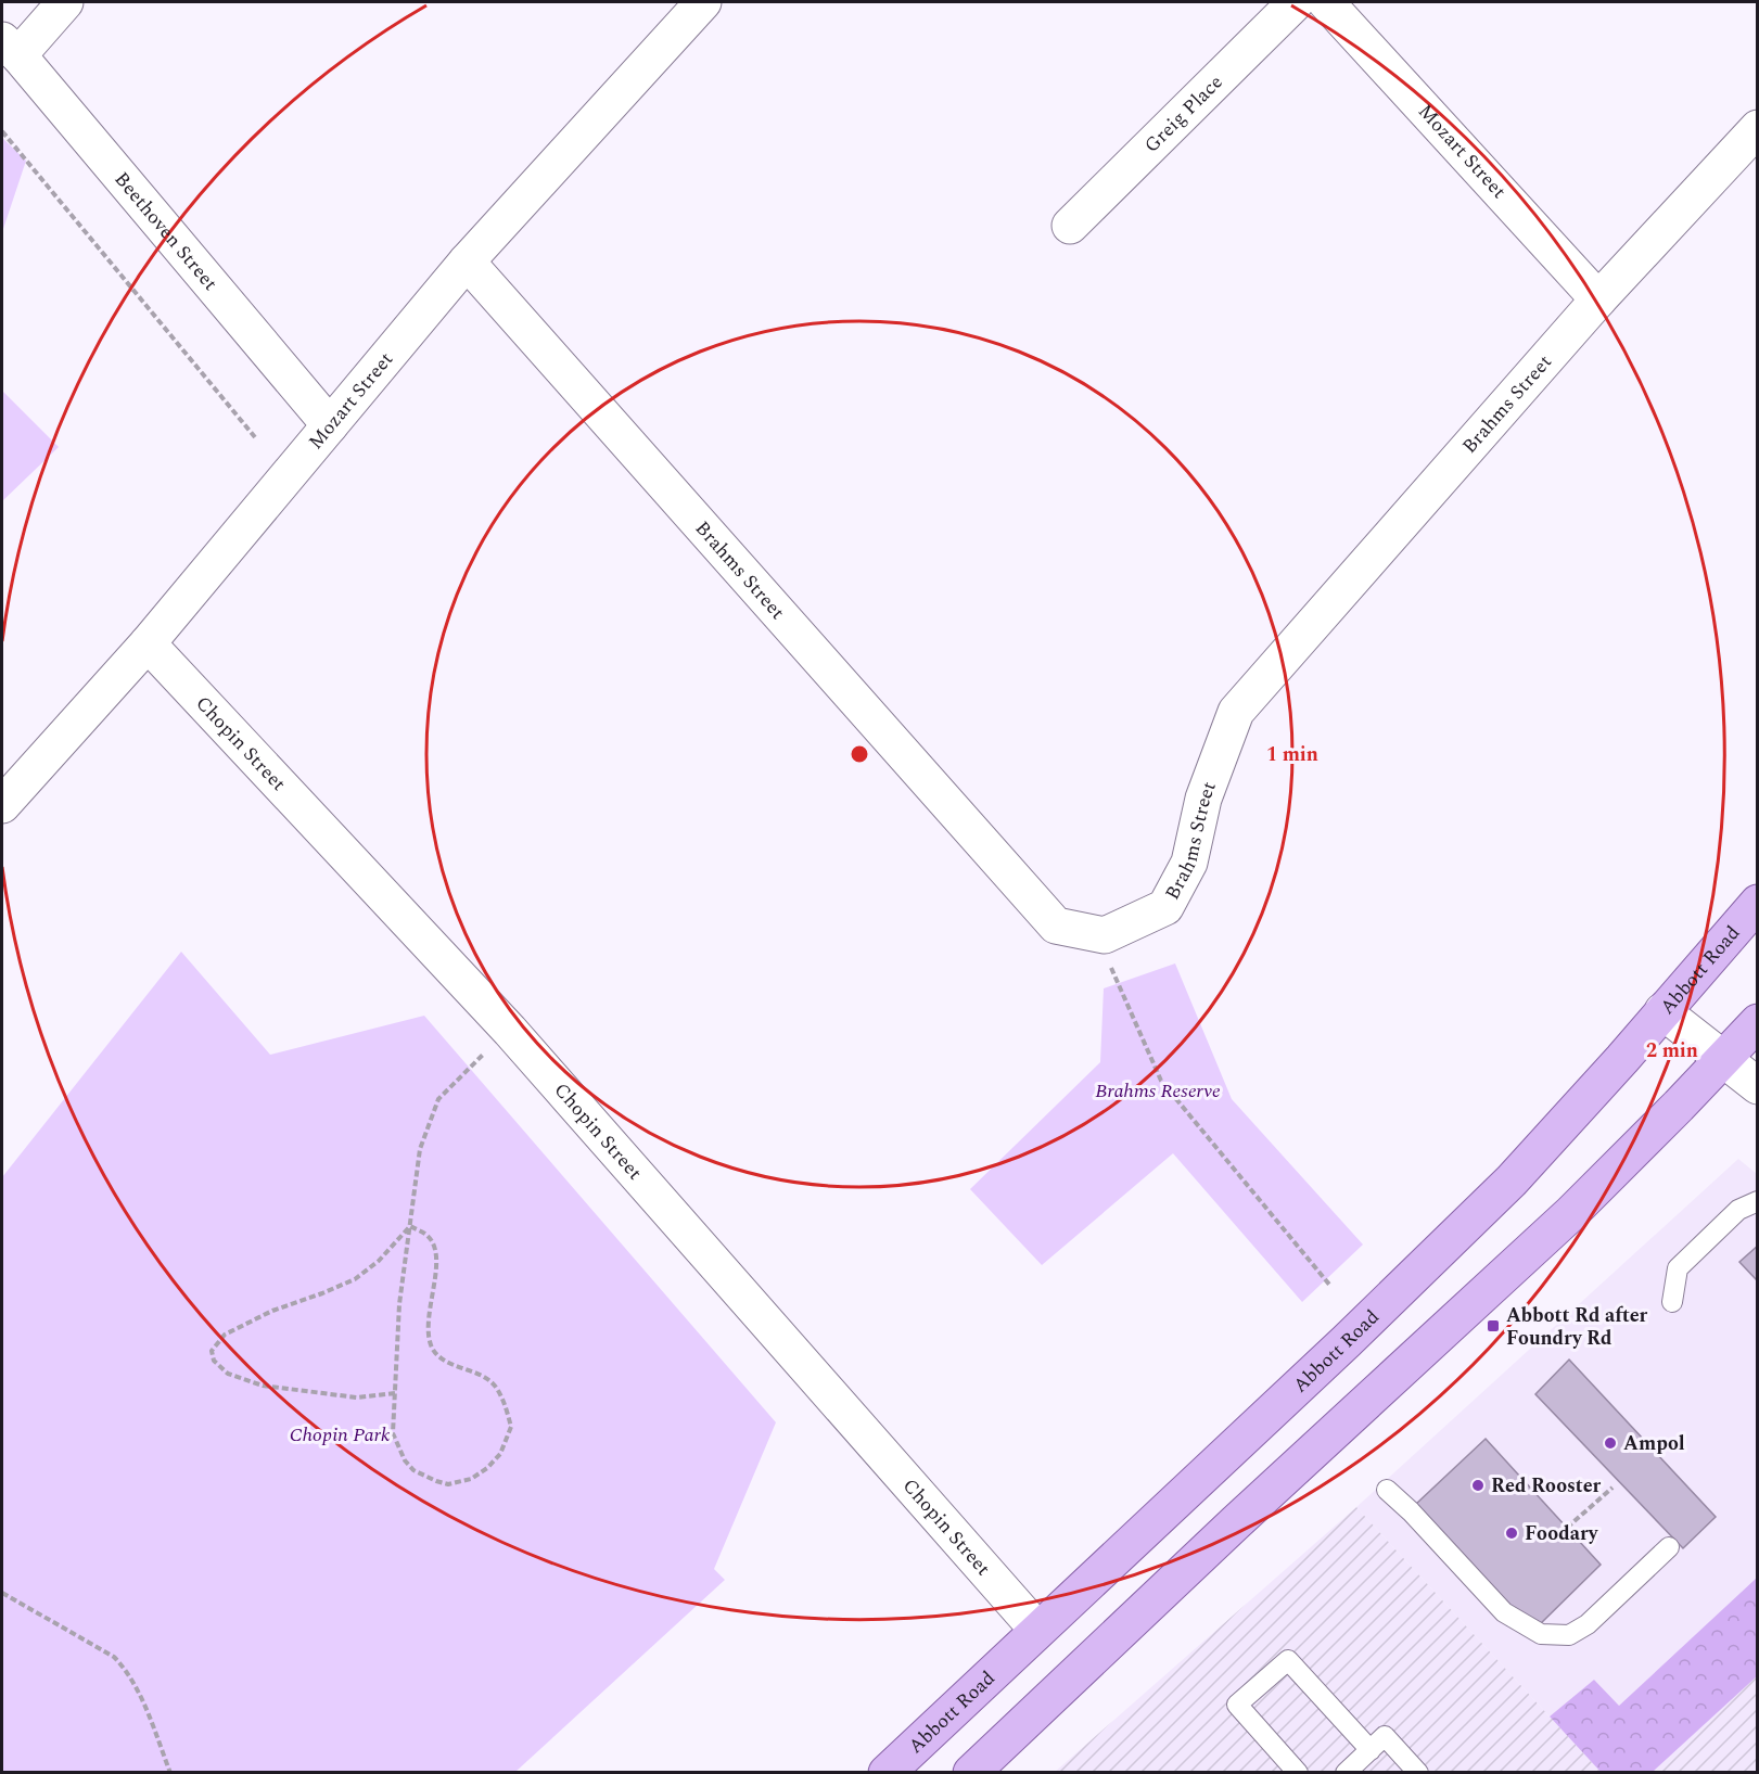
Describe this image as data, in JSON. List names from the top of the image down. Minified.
{"streets":{"main road":["Abbott Road"],"street":["Greig Place","Mozart Street","Beethoven Street","Brahms Street","Chopin Street"]},"crossings":[["Mozart Street","Beethoven Street"],["Mozart Street","Brahms Street"],["Mozart Street","Chopin Street"],["Chopin Street","Abbott Road"]],"parks":["Brahms Reserve","Chopin Park"],"places":{"transit":["Abbott Rd after Foundry Rd"],"other":["Ampol","Red Rooster","Foodary"]},"rings":["1 min","2 min"]}
